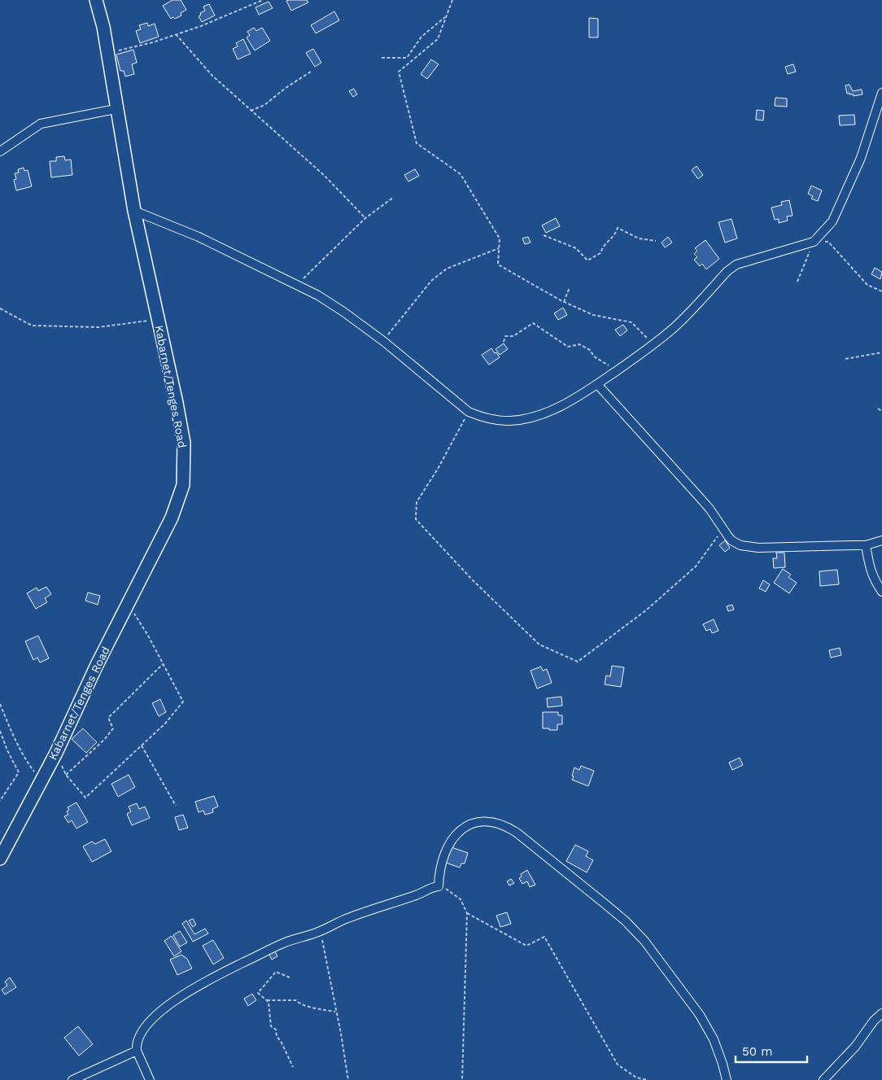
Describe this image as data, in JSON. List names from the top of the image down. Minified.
{"streets":{"street":["Kabarnet/Tenges Road"]},"scale_bar":"50 m"}
